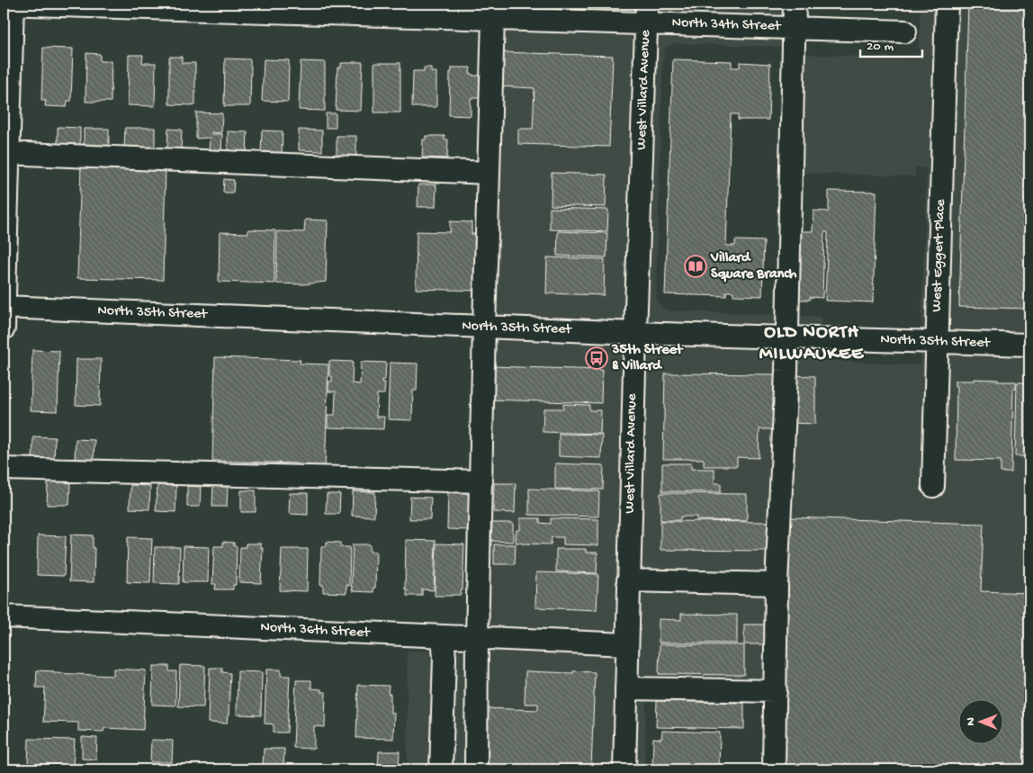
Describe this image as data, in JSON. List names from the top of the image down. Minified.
{"streets":{"street":["North 34th Street","West Villard Avenue","West Eggert Place","North 35th Street","North 36th Street"]},"crossings":[["North 34th Street","West Villard Avenue"],["West Villard Avenue","North 35th Street"],["West Villard Avenue","North 36th Street"],["West Eggert Place","North 35th Street"]],"districts":["OLD NORTH MILWAUKEE"],"places":{"library":["Villard Square Branch"],"bus stop":["35th Street & Villard"]},"scale_bar":"20 m","north":"left"}
